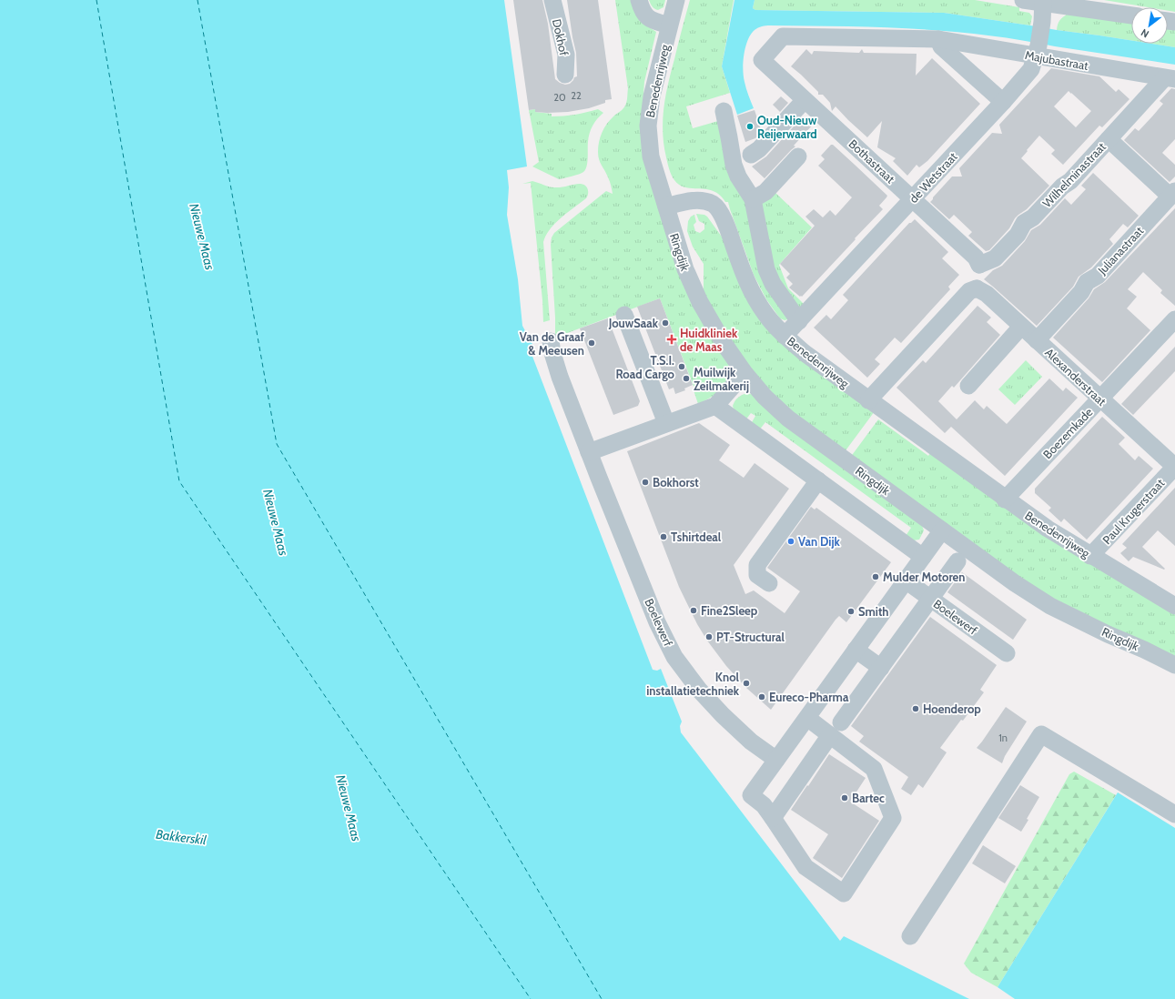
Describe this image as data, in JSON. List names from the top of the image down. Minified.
{"streets":{"street":["Dokhof","Majubastraat","Benedenrijweg","Bothastraat","Wilhelminastraat","de Wetstraat","Julianastraat","Ringdijk","Alexanderstraat","Boezemkade","Paul Krugerstraat","Boelewerf"]},"crossings":[["Majubastraat","Bothastraat"],["Majubastraat","Wilhelminastraat"],["Majubastraat","de Wetstraat"],["Benedenrijweg","de Wetstraat"],["Benedenrijweg","Ringdijk"],["Benedenrijweg","Boezemkade"],["Benedenrijweg","Paul Krugerstraat"],["Bothastraat","Wilhelminastraat"],["Bothastraat","de Wetstraat"],["Julianastraat","Alexanderstraat"],["Alexanderstraat","Boezemkade"],["Alexanderstraat","Paul Krugerstraat"]],"water":["Nieuwe Maas","Bakkerskil"],"places":{"other":["Oud-Nieuw Reijerwaard","JouwSaak","Van de Graaf & Meeusen","T.S.I. Road Cargo","Muilwijk Zeilmakerij","Bokhorst","Tshirtdeal","Van Dijk","Mulder Motoren","Fine2Sleep","Smith","PT-Structural","Knol installatietechniek","Eureco-Pharma","Hoenderop","Bartec"],"health":["Huidkliniek de Maas"]},"house_numbers":["22","20","1n"],"north":"bottom left"}
